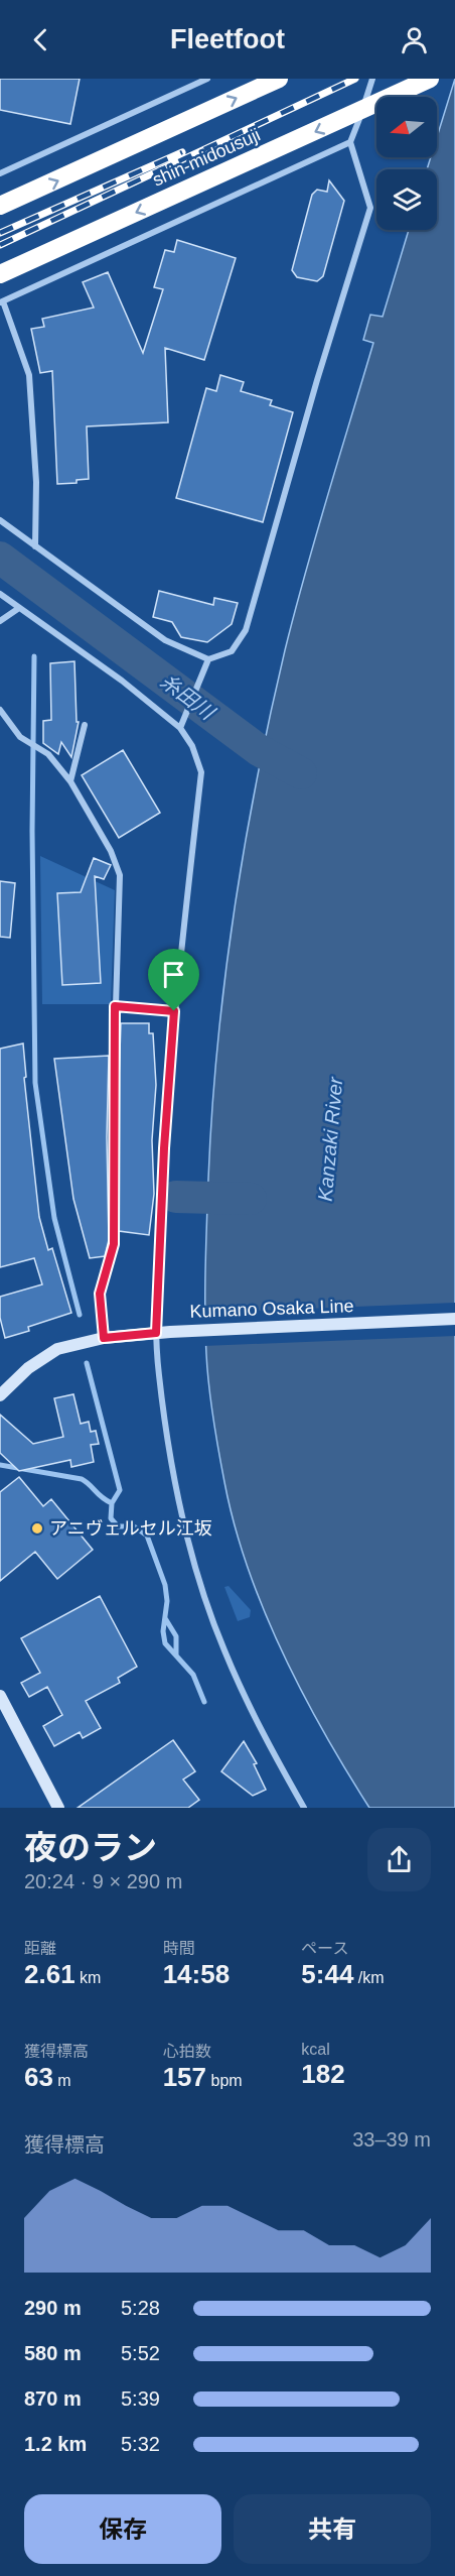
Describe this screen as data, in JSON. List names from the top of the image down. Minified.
{"streets":{"highway":["shin-midousuji"],"main road":["Kumano Osaka Line"]},"water":["糸田川","Kanzaki River"],"places":["アニヴェルセル江坂"],"north":"left","page":{"header":"Fleetfoot","heading":["夜のラン","20:24 · 9 × 290 m"],"stats":[["距離","2.61 km"],["時間","14:58"],["ペース","5:44 /km"],["獲得標高","63 m"],["心拍数","157 bpm"],["kcal","182"]],"chart":["獲得標高","33–39 m"],"list":[{"name":"290 m","note":"5:28"},{"name":"580 m","note":"5:52"},{"name":"870 m","note":"5:39"},{"name":"1.2 km","note":"5:32"}],"buttons":["保存","共有"]}}
